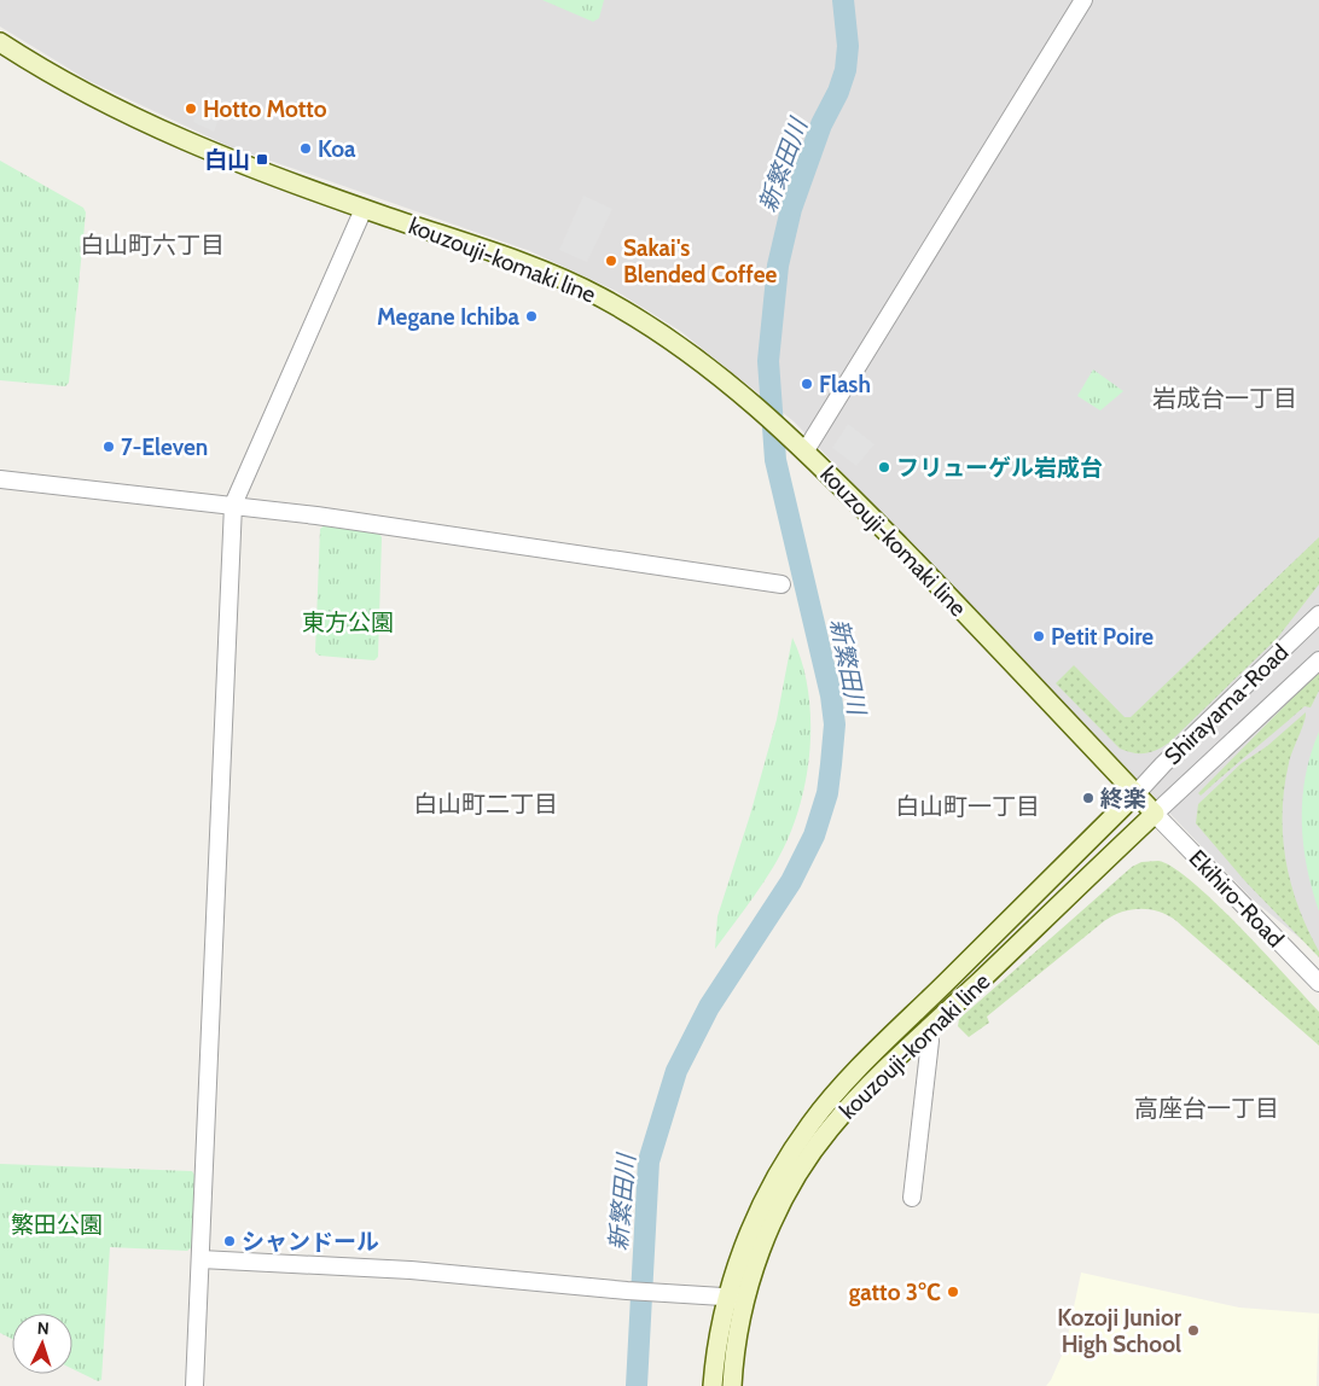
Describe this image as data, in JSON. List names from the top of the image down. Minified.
{"streets":{"main road":["kouzouji-komaki line"],"street":["Shirayama-Road","Ekihiro-Road"]},"crossings":[["kouzouji-komaki line","Shirayama-Road"],["kouzouji-komaki line","Ekihiro-Road"],["Shirayama-Road","Ekihiro-Road"]],"districts":["白山町六丁目","岩成台一丁目","白山町二丁目","白山町一丁目","高座台一丁目"],"water":["新繁田川"],"parks":["東方公園","繁田公園"],"places":{"other":["Hotto Motto","Koa","Sakai's Blended Coffee","Megane Ichiba","Flash","7-Eleven","フリューゲル岩成台","Petit Poire","終楽","シャンドール","gatto 3℃","Kozoji Junior High School"],"transit":["白山"]},"north":"top"}
